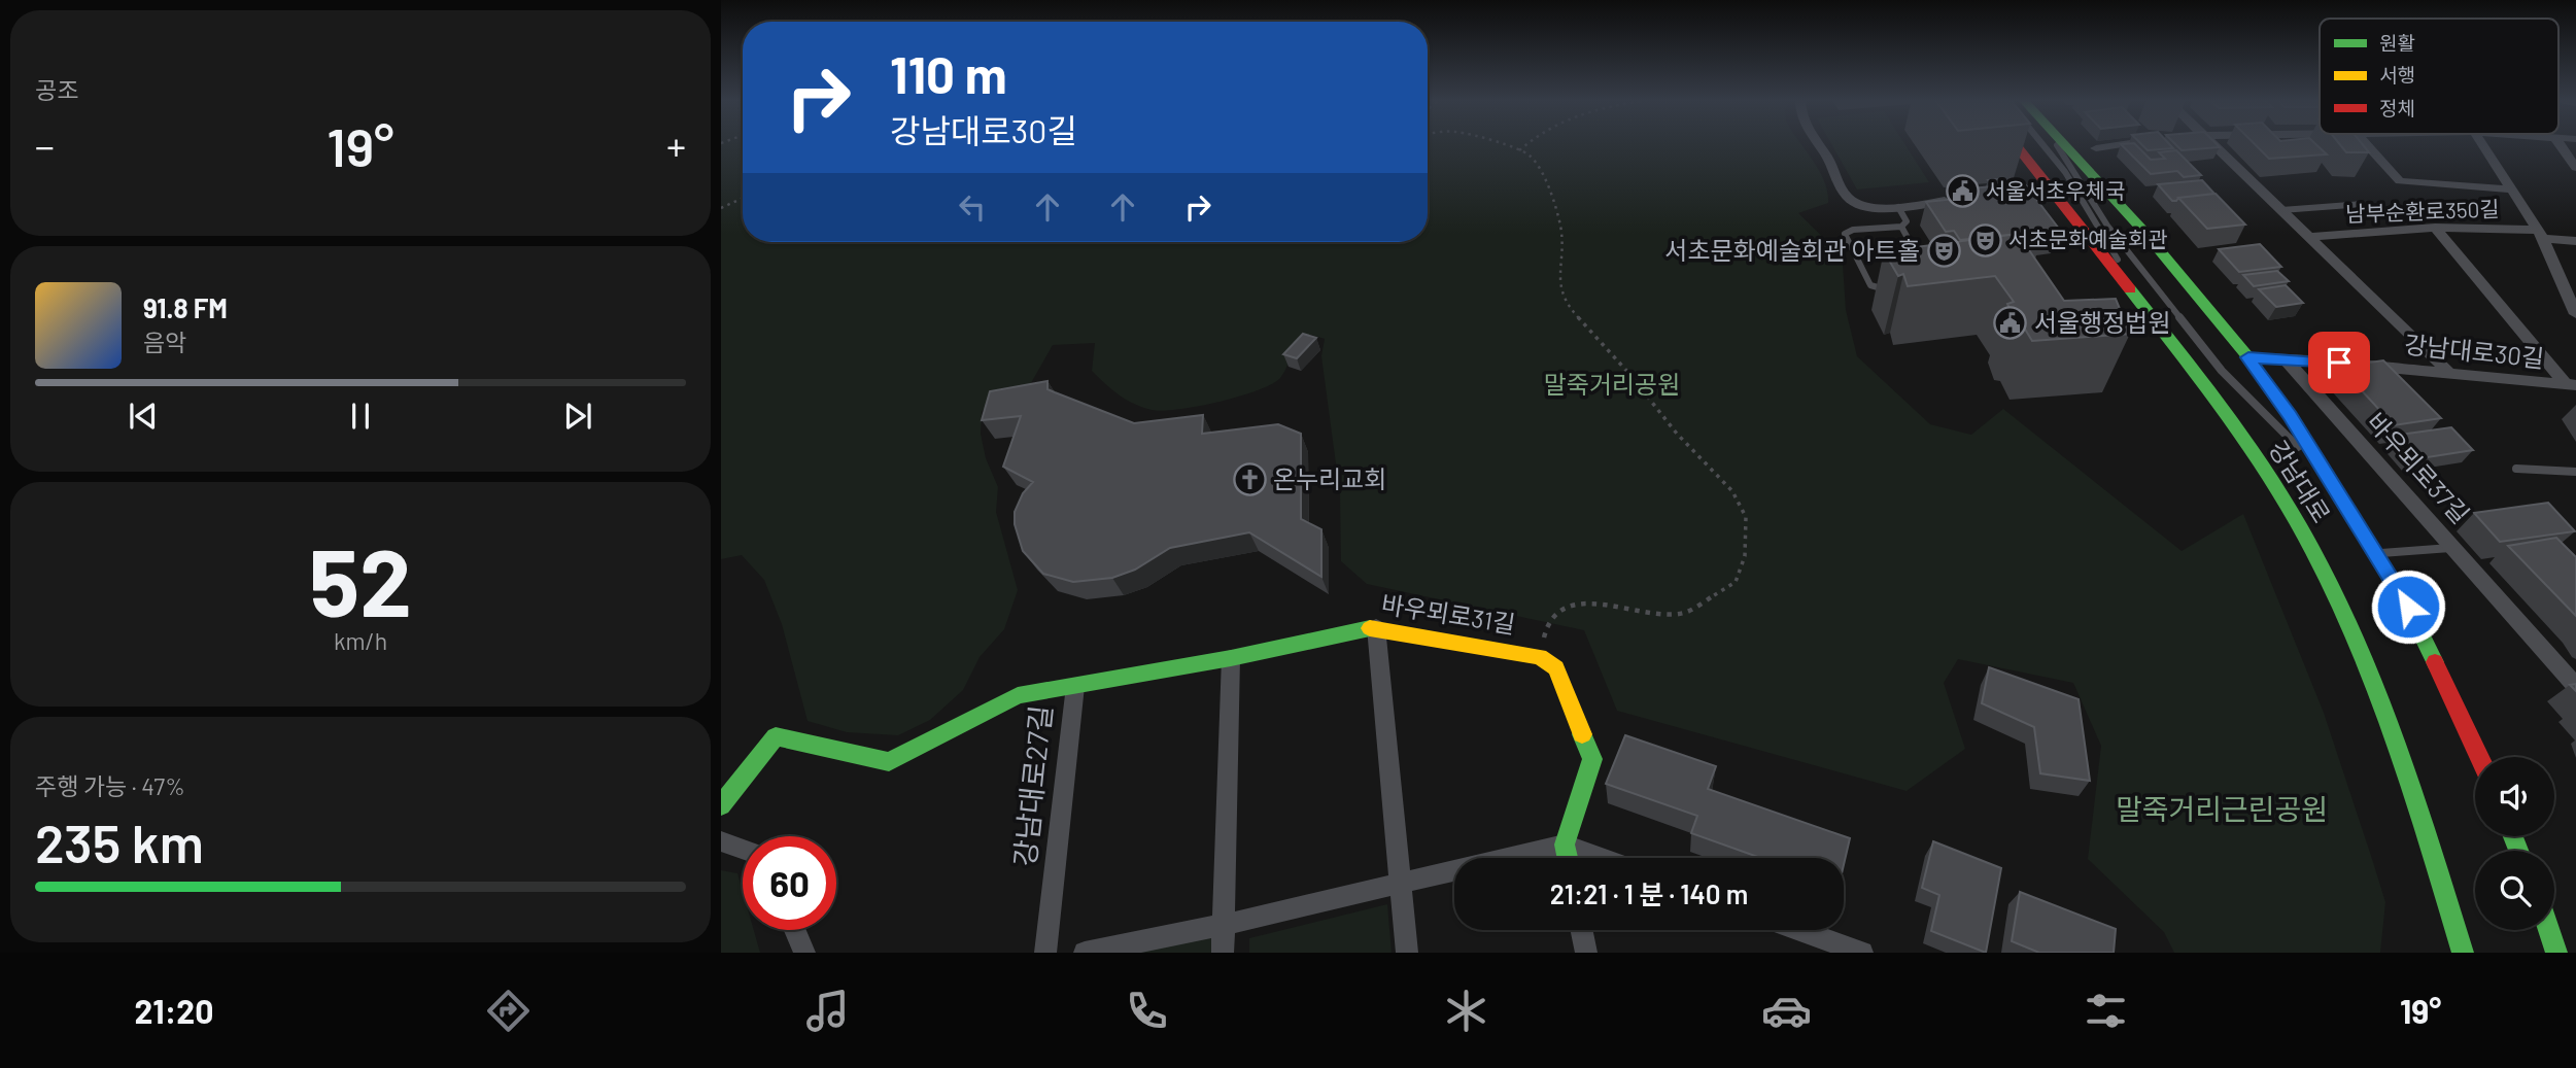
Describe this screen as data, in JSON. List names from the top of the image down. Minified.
{"streets":{"main road":["강남대로","바우뫼로31길","강남대로27길"],"street":["남부순환로350길","강남대로30길","바우뫼로37길"]},"crossings":[["남부순환로350길","강남대로30길"],["강남대로30길","바우뫼로37길"],["강남대로30길","강남대로"],["바우뫼로37길","강남대로"],["바우뫼로31길","강남대로27길"]],"parks":["말죽거리공원","말죽거리근린공원"],"places":{"public building":["서울서초우체국","서울행정법원"],"theatre":["서초문화예술회관","서초문화예술회관 아트홀"],"church":["온누리교회"]},"legend":["원활","서행","정체"],"page":{"tile":["공조",["52","km/h"],["주행 가능 · 47%","235 km"]],"turn":["110 m","강남대로30길"],"heat":["−","19°","+"],"song":["91.8 FM","음악"],"limit":"60","trip":"21:21 · 1 분 · 140 m","tabs":["21:20","19°"]}}
